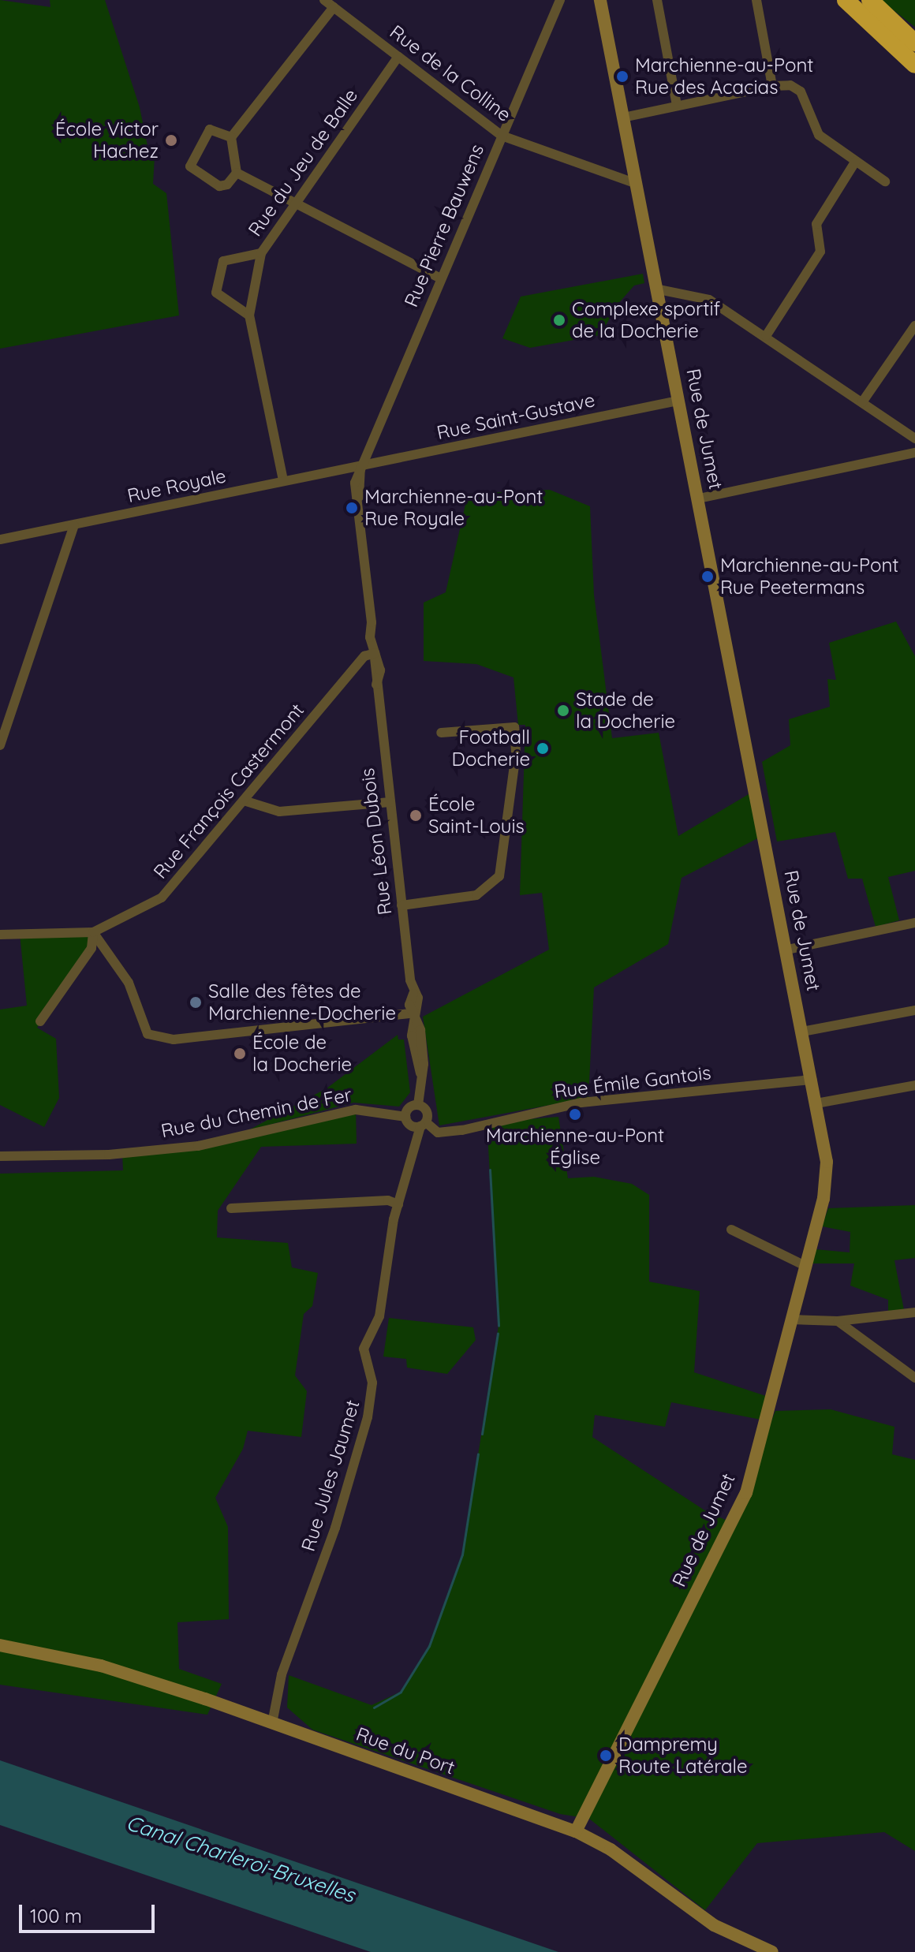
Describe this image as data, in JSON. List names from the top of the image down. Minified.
{"streets":{"street":["Rue de la Colline","Rue du Jeu de Balle","Rue Pierre Bauwens","Rue Saint-Gustave","Rue de Jumet","Rue Royale","Rue François Castermont","Rue Léon Dubois","Rue Émile Gantois","Rue du Chemin de Fer","Rue Jules Jaumet","Rue du Port"]},"crossings":[["Rue de la Colline","Rue du Jeu de Balle"],["Rue de la Colline","Rue Pierre Bauwens"],["Rue de la Colline","Rue de Jumet"],["Rue du Jeu de Balle","Rue Royale"],["Rue Pierre Bauwens","Rue Saint-Gustave"],["Rue Pierre Bauwens","Rue Royale"],["Rue Pierre Bauwens","Rue Léon Dubois"],["Rue Saint-Gustave","Rue de Jumet"],["Rue Saint-Gustave","Rue Royale"],["Rue Saint-Gustave","Rue Léon Dubois"],["Rue de Jumet","Rue Émile Gantois"],["Rue de Jumet","Rue du Port"],["Rue Royale","Rue Léon Dubois"],["Rue François Castermont","Rue Léon Dubois"],["Rue Léon Dubois","Rue Émile Gantois"],["Rue Léon Dubois","Rue du Chemin de Fer"],["Rue Léon Dubois","Rue Jules Jaumet"],["Rue Émile Gantois","Rue du Chemin de Fer"],["Rue Émile Gantois","Rue Jules Jaumet"],["Rue du Chemin de Fer","Rue Jules Jaumet"],["Rue Jules Jaumet","Rue du Port"]],"water":["Canal Charleroi-Bruxelles"],"places":["Marchienne-au-Pont Rue des Acacias","École Victor Hachez","Complexe sportif de la Docherie","Marchienne-au-Pont Rue Royale","Marchienne-au-Pont Rue Peetermans","Stade de la Docherie","Football Docherie","École Saint-Louis","Salle des fêtes de Marchienne-Docherie","École de la Docherie","Marchienne-au-Pont Église","Dampremy Route Latérale"],"scale_bar":"100 m"}
